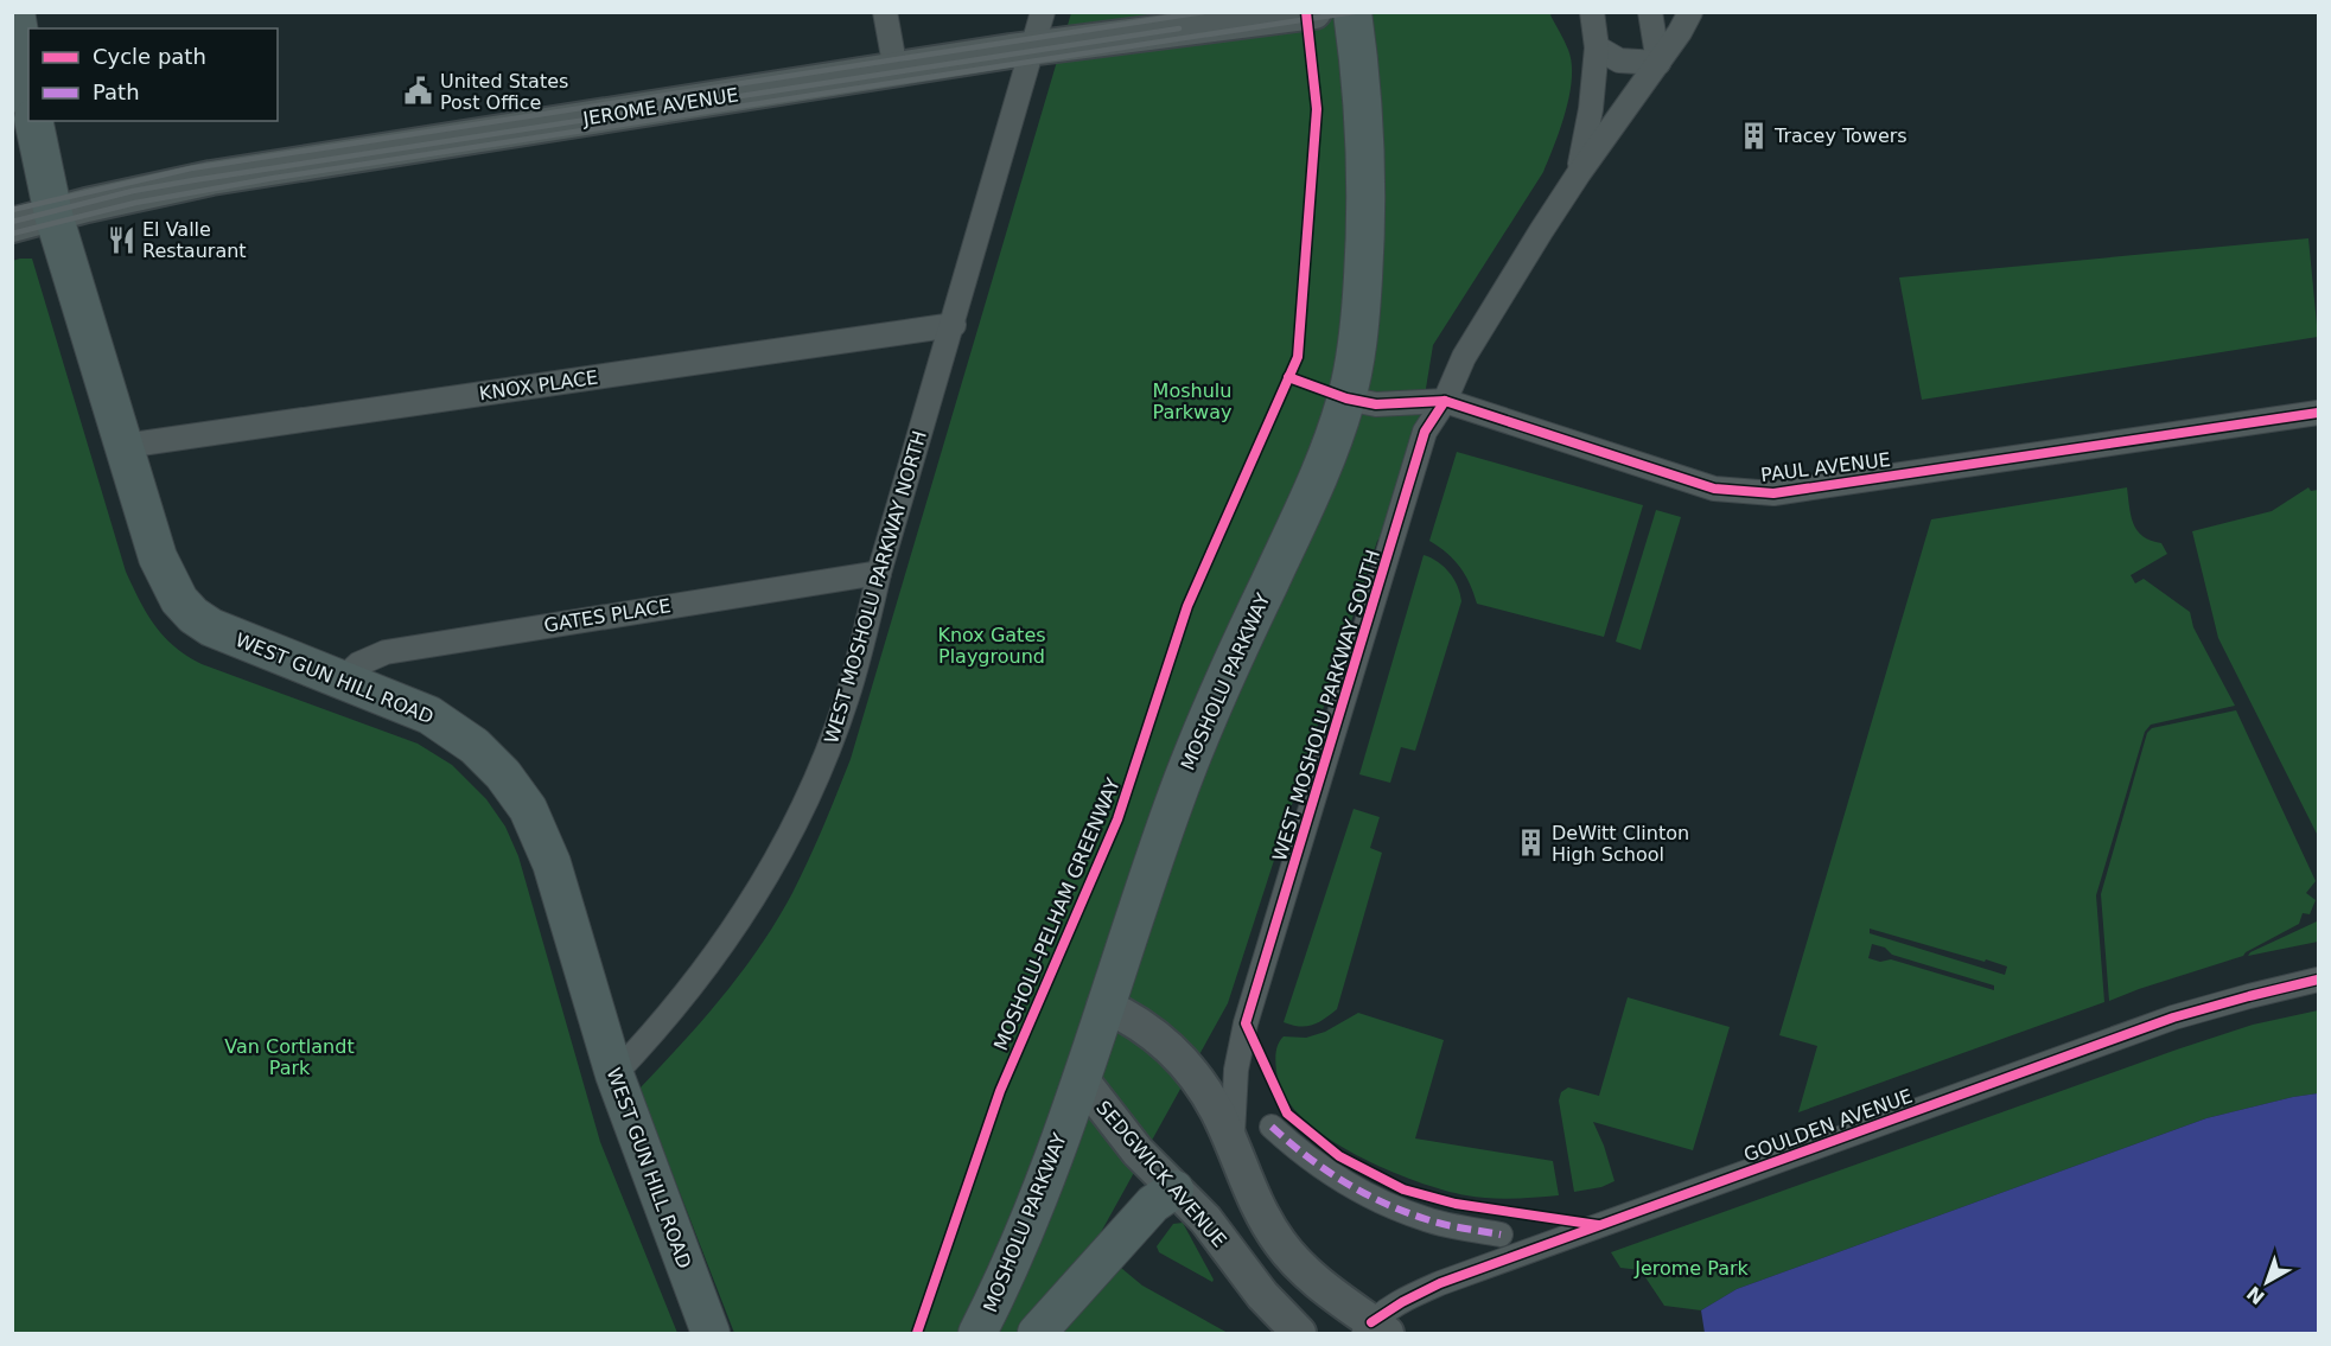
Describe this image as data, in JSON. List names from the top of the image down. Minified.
{"streets":{"main road":["JEROME AVENUE","WEST GUN HILL ROAD","MOSHOLU PARKWAY","SEDGWICK AVENUE"],"street":["KNOX PLACE","PAUL AVENUE","WEST MOSHOLU PARKWAY NORTH","GATES PLACE","WEST MOSHOLU PARKWAY SOUTH","GOULDEN AVENUE"],"cycle path":["MOSHOLU-PELHAM GREENWAY"]},"crossings":[["JEROME AVENUE","WEST MOSHOLU PARKWAY NORTH"],["JEROME AVENUE","WEST GUN HILL ROAD"],["KNOX PLACE","WEST MOSHOLU PARKWAY NORTH"],["KNOX PLACE","WEST GUN HILL ROAD"],["PAUL AVENUE","MOSHOLU PARKWAY"],["PAUL AVENUE","WEST MOSHOLU PARKWAY SOUTH"],["WEST MOSHOLU PARKWAY NORTH","GATES PLACE"],["WEST MOSHOLU PARKWAY NORTH","WEST GUN HILL ROAD"],["GATES PLACE","WEST GUN HILL ROAD"],["MOSHOLU PARKWAY","SEDGWICK AVENUE"]],"parks":["Moshulu Parkway","Knox Gates Playground","Van Cortlandt Park","Jerome Park"],"places":{"public building":["United States Post Office"],"building":["Tracey Towers","DeWitt Clinton High School"],"restaurant":["El Valle Restaurant"]},"legend":["Cycle path","Path"],"north":"bottom left"}
